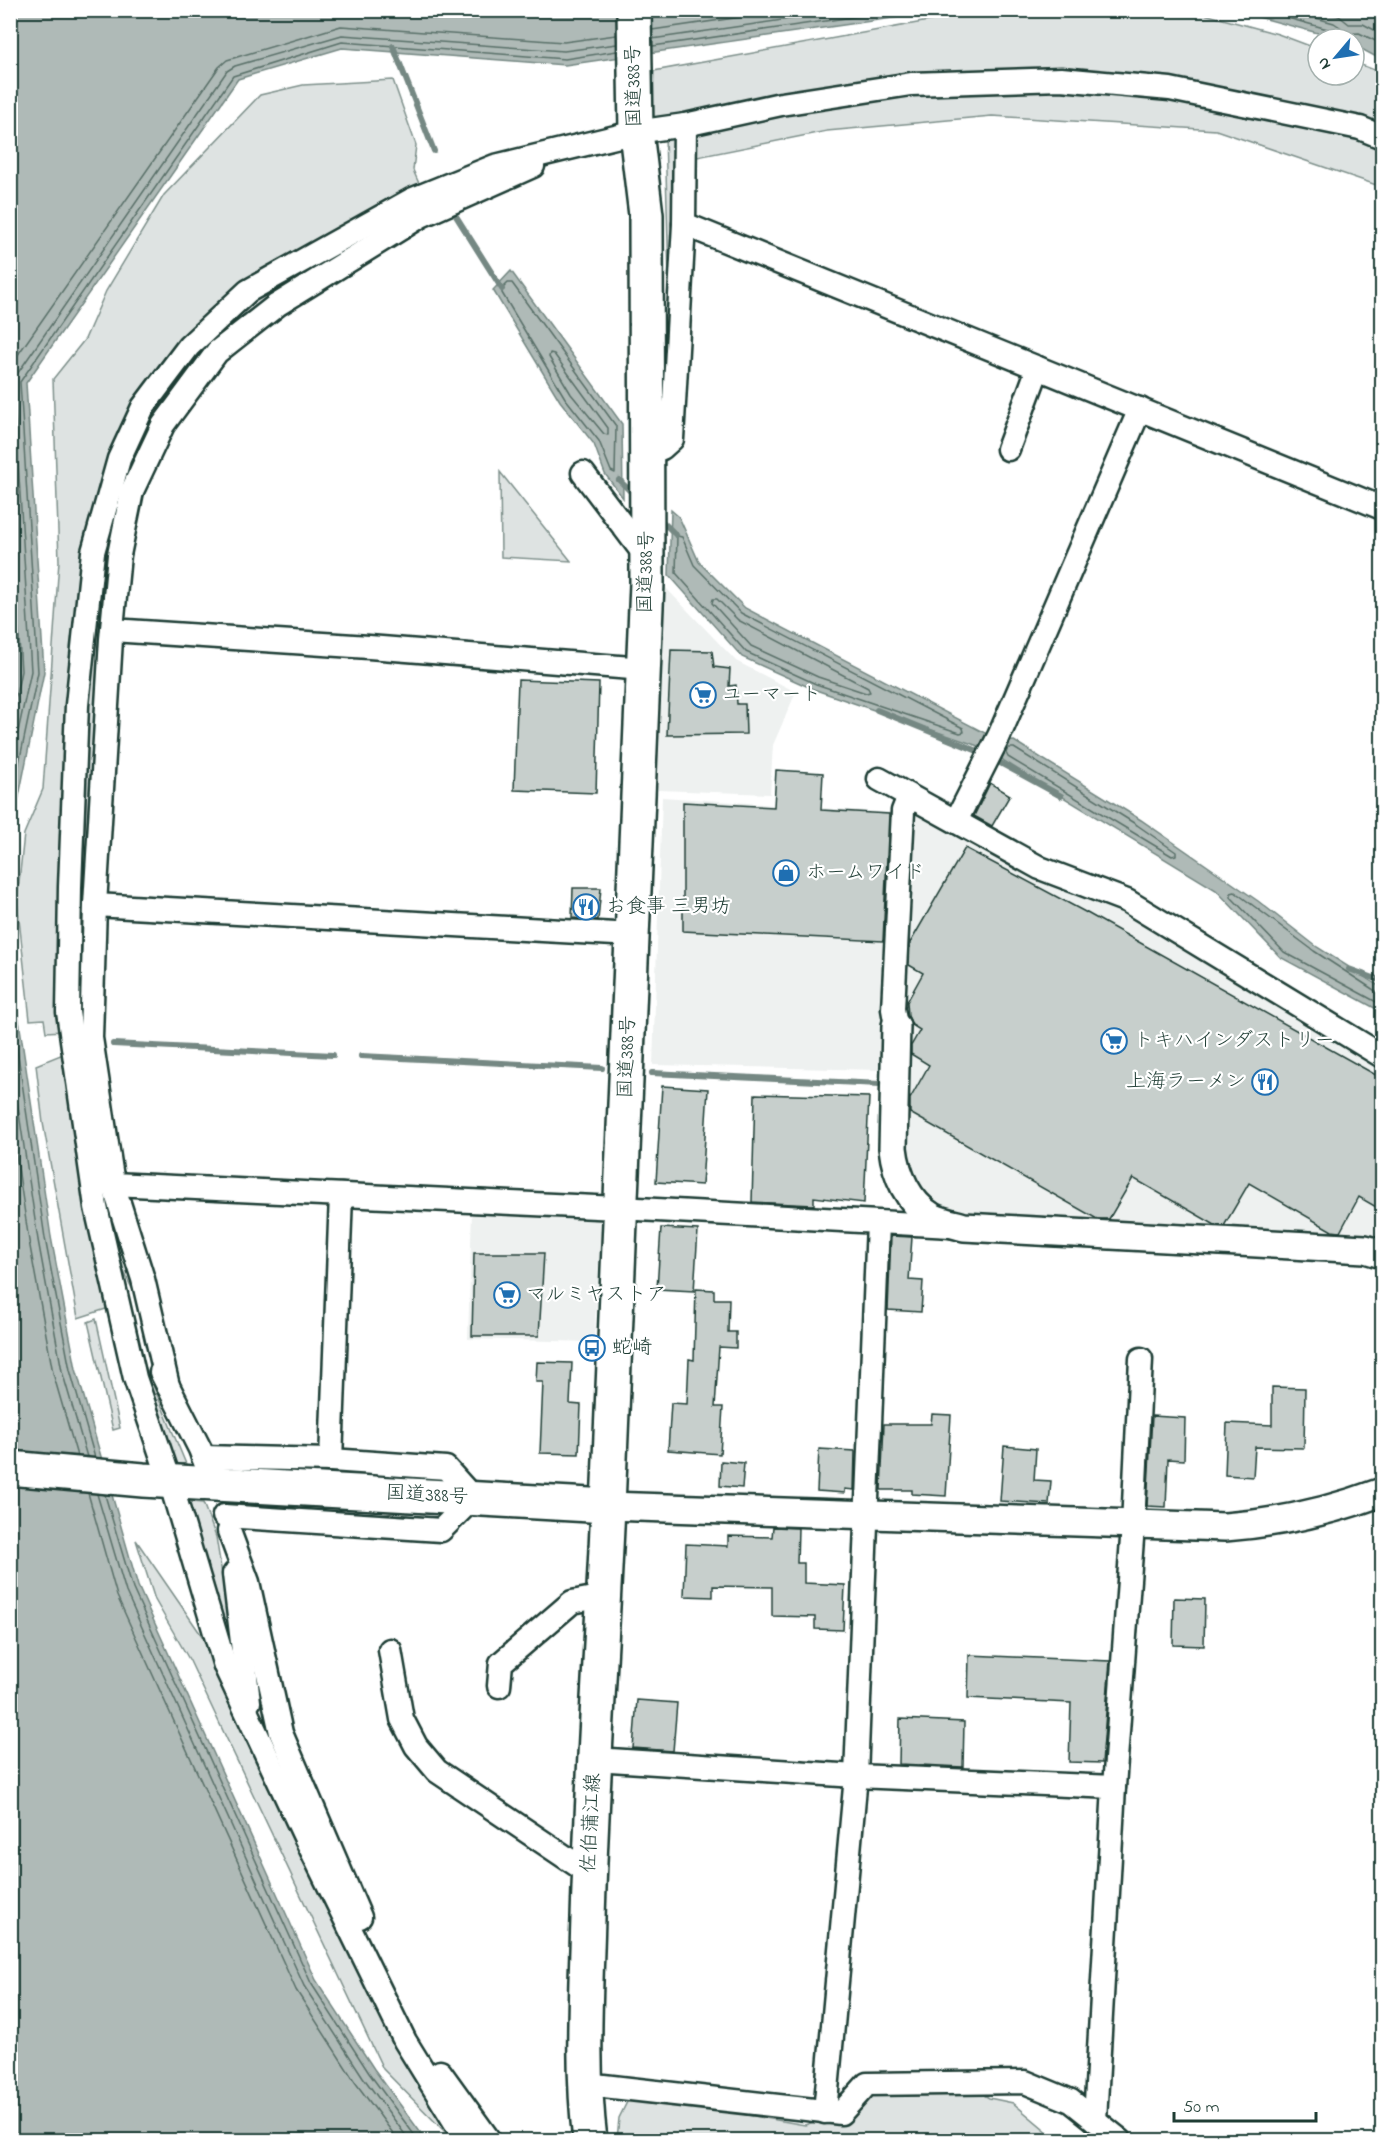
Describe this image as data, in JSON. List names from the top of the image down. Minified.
{"streets":{"main road":["国道388号","佐伯蒲江線"]},"crossings":[["国道388号","佐伯蒲江線"]],"places":{"supermarket":["ユーマート","トキハインダストリー","マルミヤストア"],"shop":["ホームワイド"],"restaurant":["お食事 三男坊","上海ラーメン"],"bus stop":["蛇崎"]},"scale_bar":"50 m","north":"bottom left"}
